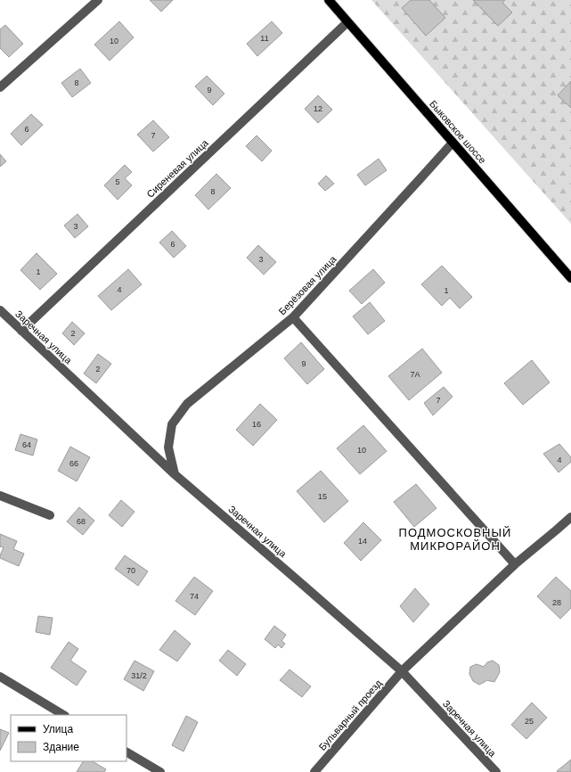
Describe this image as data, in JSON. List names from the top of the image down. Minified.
{"streets":{"main road":["Быковское шоссе"],"street":["Сиреневая улица","Берёзовая улица","Заречная улица","Бульварный проезд"]},"crossings":[["Быковское шоссе","Сиреневая улица"],["Быковское шоссе","Берёзовая улица"],["Сиреневая улица","Заречная улица"],["Берёзовая улица","Заречная улица"],["Заречная улица","Бульварный проезд"]],"districts":["ПОДМОСКОВНЫЙ МИКРОРАЙОН"],"house_numbers":["11","10","8","9","12","6","7","5","8","3","6","3","1","4","1","2","9","2","7А","7","16","64","10","4","66","15","68","14","70","74","28","31/2","25"],"legend":["Улица","Здание"]}
